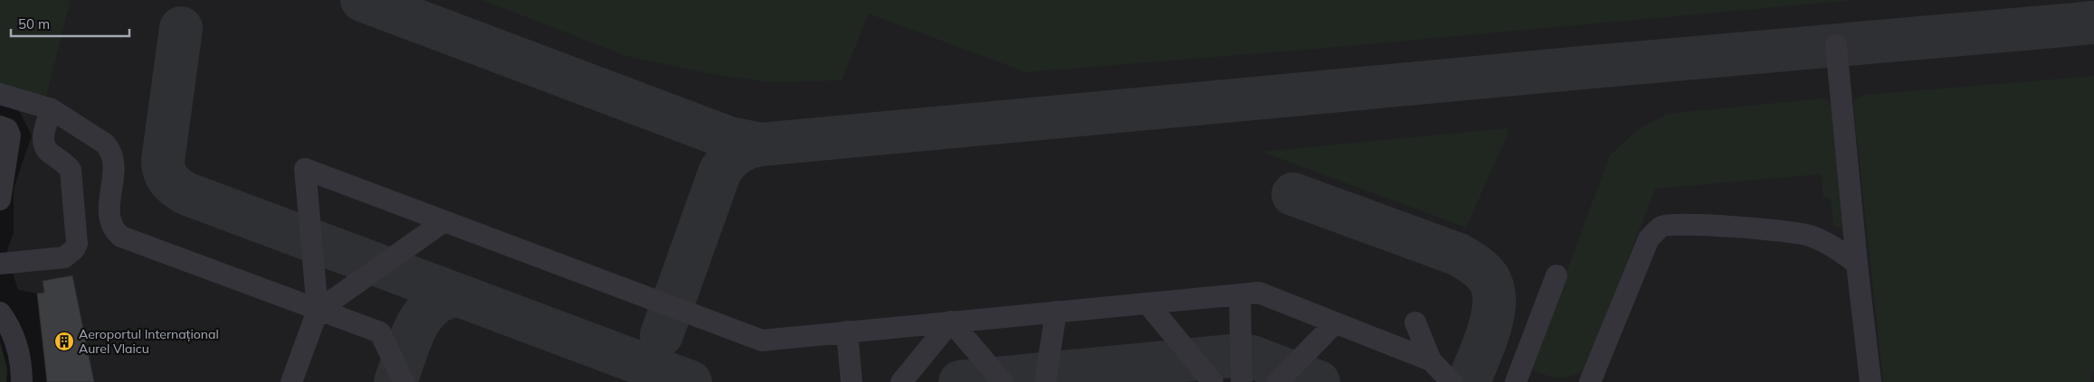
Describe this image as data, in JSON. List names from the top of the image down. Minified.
{"places":{"building":["Aeroportul Internațional Aurel Vlaicu"]},"scale_bar":"50 m"}
